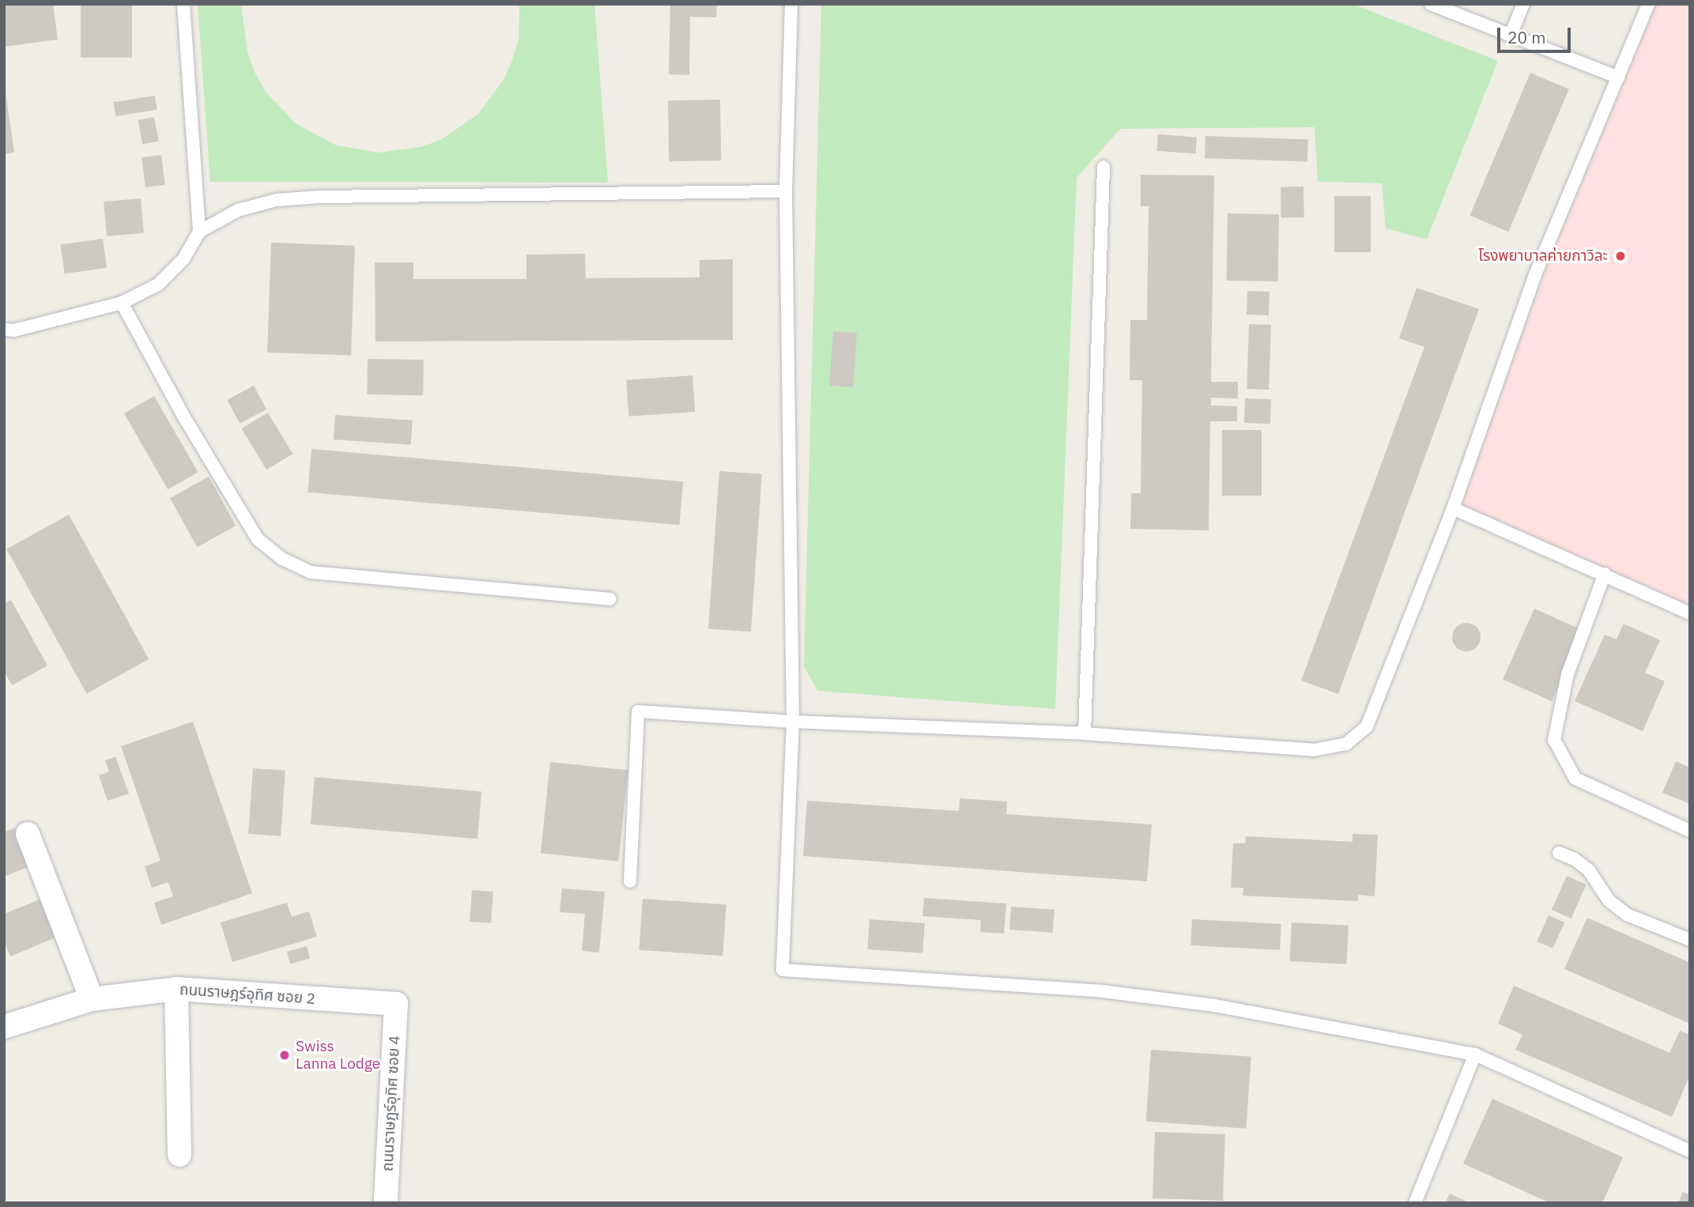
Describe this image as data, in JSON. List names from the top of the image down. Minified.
{"streets":{"street":["ถนนราษฎร์อุทิศ ซอย 2","ถนนราษฎร์อุทิศ ซอย 4"]},"crossings":[["ถนนราษฎร์อุทิศ ซอย 2","ถนนราษฎร์อุทิศ ซอย 4"]],"places":["โรงพยาบาลค่ายกาวิละ","Swiss Lanna Lodge"],"scale_bar":"20 m"}
